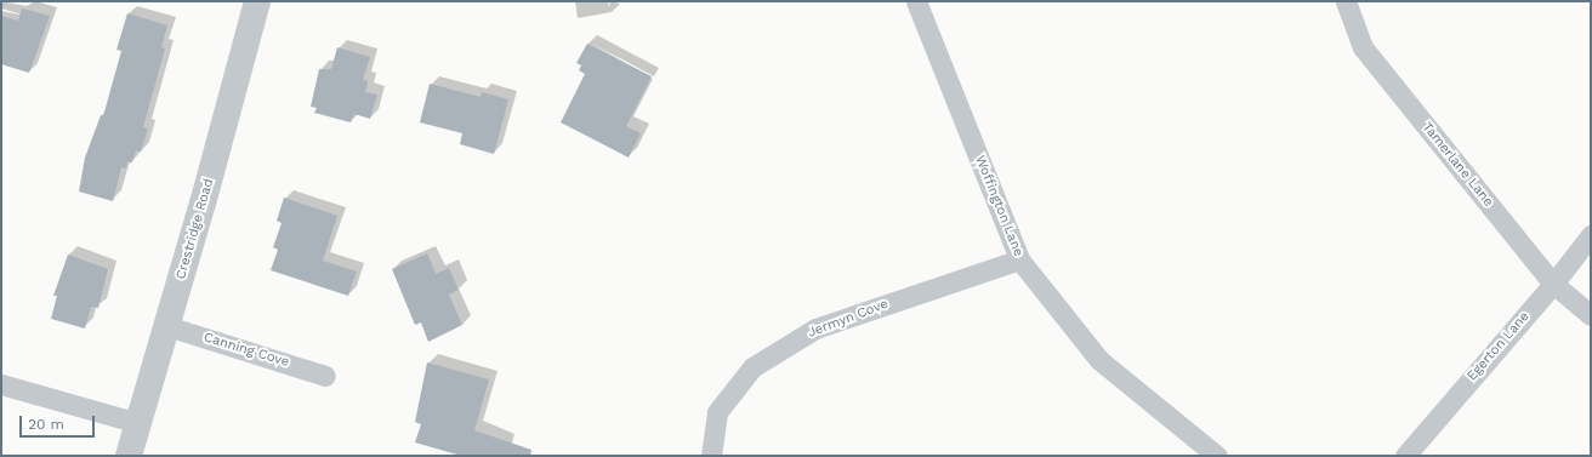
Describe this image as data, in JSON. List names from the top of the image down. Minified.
{"streets":{"street":["Tamerlane Lane","Woffington Lane","Crestridge Road","Jermyn Cove","Egerton Lane","Canning Cove"]},"crossings":[["Tamerlane Lane","Egerton Lane"],["Woffington Lane","Jermyn Cove"],["Crestridge Road","Canning Cove"]],"scale_bar":"20 m"}
